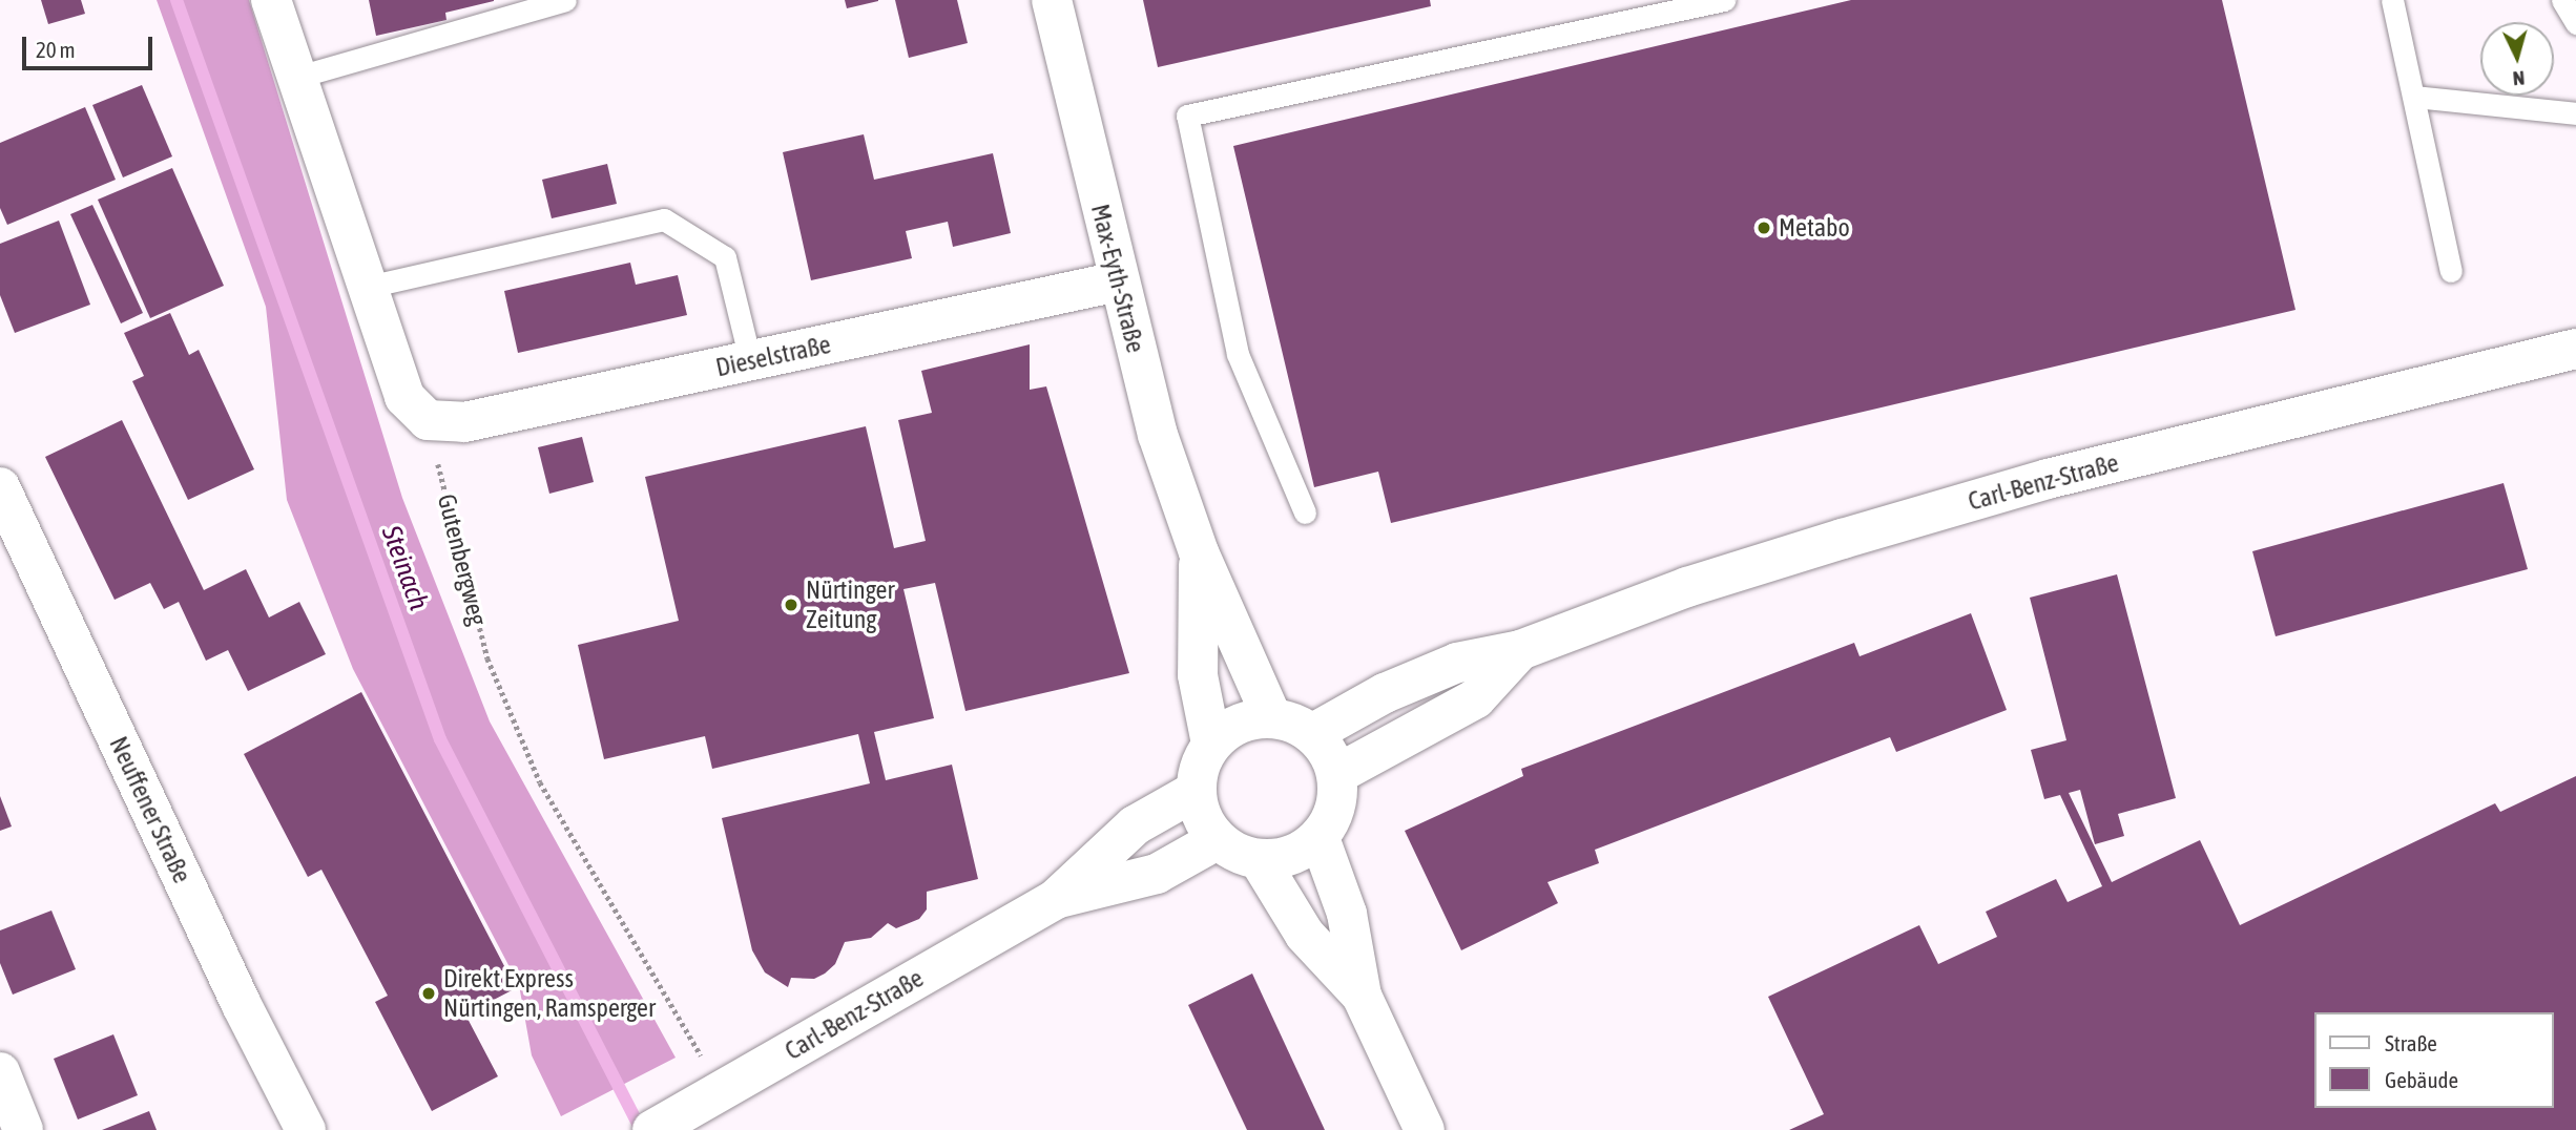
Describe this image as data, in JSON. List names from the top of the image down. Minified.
{"streets":{"street":["Max-Eyth-Straße","Dieselstraße","Carl-Benz-Straße","Neuffener Straße"],"path":["Gutenbergweg"]},"crossings":[["Max-Eyth-Straße","Dieselstraße"],["Max-Eyth-Straße","Carl-Benz-Straße"],["Dieselstraße","Gutenbergweg"],["Carl-Benz-Straße","Gutenbergweg"]],"water":["Steinach"],"places":["Metabo","Nürtinger Zeitung","Direkt Express Nürtingen, Ramsperger"],"legend":["Straße","Gebäude"],"scale_bar":"20 m","north":"bottom"}
